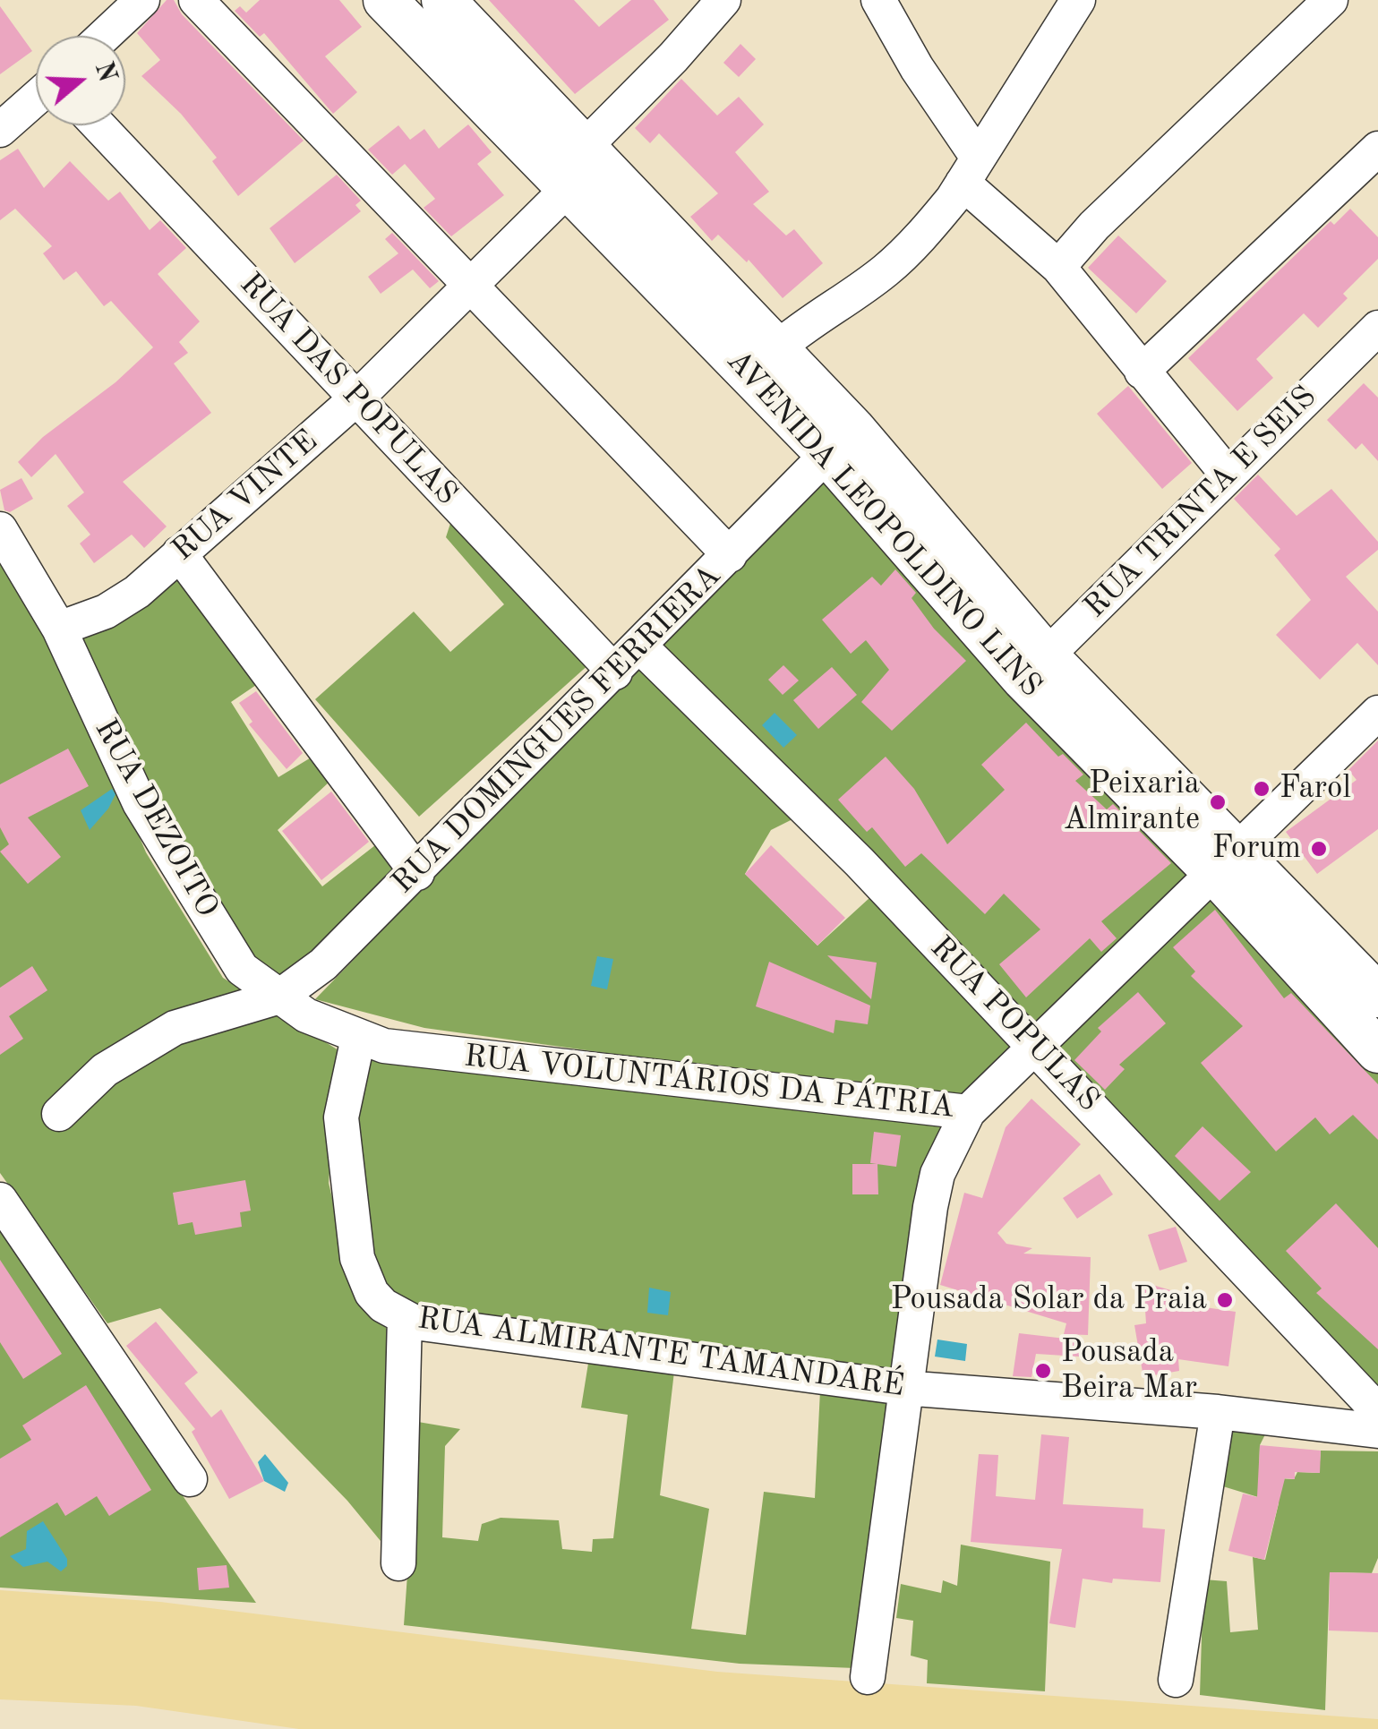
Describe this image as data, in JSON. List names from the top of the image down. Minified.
{"streets":{"main road":["AVENIDA LEOPOLDINO LINS"],"street":["RUA DAS POPULAS","RUA VINTE","RUA TRINTA E SEIS","RUA DOMINGUES FERRIERA","RUA DEZOITO","RUA POPULAS","RUA VOLUNTÁRIOS DA PÁTRIA","RUA ALMIRANTE TAMANDARÉ"]},"crossings":[["RUA DAS POPULAS","RUA VINTE"],["RUA DAS POPULAS","RUA DOMINGUES FERRIERA"],["RUA VINTE","AVENIDA LEOPOLDINO LINS"],["RUA VINTE","RUA DEZOITO"],["RUA TRINTA E SEIS","AVENIDA LEOPOLDINO LINS"],["AVENIDA LEOPOLDINO LINS","RUA DOMINGUES FERRIERA"],["AVENIDA LEOPOLDINO LINS","RUA VOLUNTÁRIOS DA PÁTRIA"],["RUA DOMINGUES FERRIERA","RUA DEZOITO"],["RUA DOMINGUES FERRIERA","RUA POPULAS"],["RUA DOMINGUES FERRIERA","RUA VOLUNTÁRIOS DA PÁTRIA"],["RUA DEZOITO","RUA VOLUNTÁRIOS DA PÁTRIA"],["RUA POPULAS","RUA VOLUNTÁRIOS DA PÁTRIA"],["RUA VOLUNTÁRIOS DA PÁTRIA","RUA ALMIRANTE TAMANDARÉ"]],"places":["Farol","Peixaria Almirante","Forum","Pousada Solar da Praia","Pousada Beira Mar"],"north":"right"}
